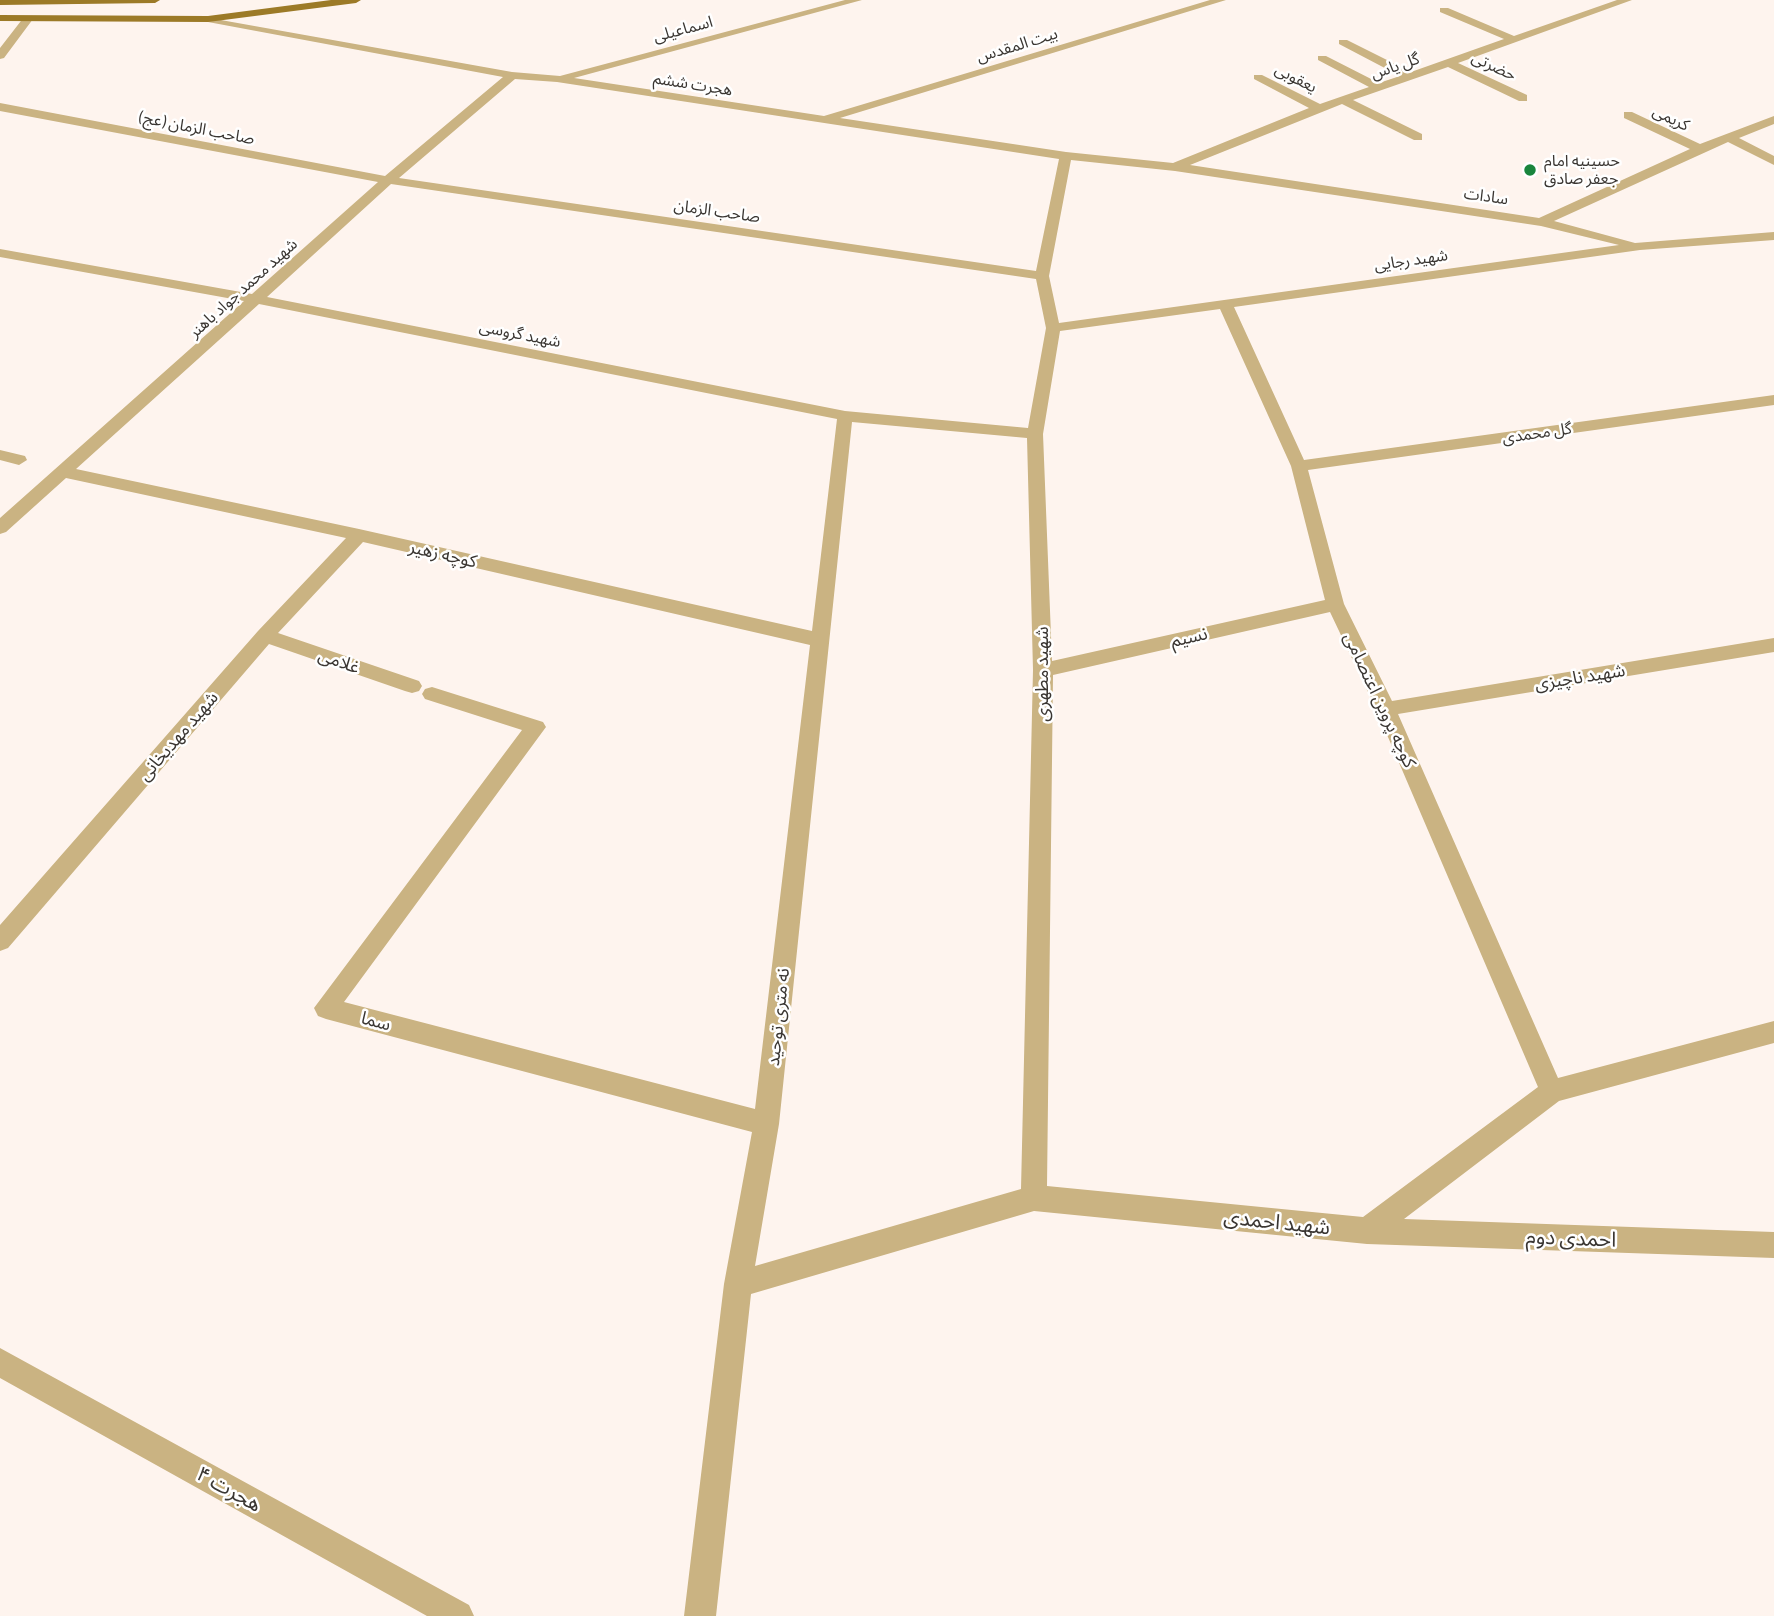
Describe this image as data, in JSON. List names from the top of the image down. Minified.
{"streets":{"street":["اسماعیلی","بیت المقدس","گل یاس","حضرتی","یعقوبی","هجرت ششم","کریمی","صاحب الزمان (عج)","سادات","صاحب الزمان","شهید رجایی","شهید محمد جواد باهنر","شهید گروسی","گل محمدی","کوچه زهیر","نسیم","غلامی","شهید مطهری","شهید ناچیزی","کوچه پروین اعتصامی","شهید مهدیخانی","نه متری توحید","سما","شهید احمدی","احمدی دوم","هجرت ۴"]},"crossings":[["اسماعیلی","هجرت ششم"],["بیت المقدس","هجرت ششم"],["گل یاس","حضرتی"],["گل یاس","یعقوبی"],["گل یاس","هجرت ششم"],["گل یاس","سادات"],["هجرت ششم","سادات"],["هجرت ششم","شهید محمد جواد باهنر"],["هجرت ششم","شهید مطهری"],["صاحب الزمان (عج)","صاحب الزمان"],["صاحب الزمان (عج)","شهید محمد جواد باهنر"],["سادات","شهید رجایی"],["صاحب الزمان","شهید محمد جواد باهنر"],["صاحب الزمان","شهید مطهری"],["شهید رجایی","شهید مطهری"],["شهید رجایی","کوچه پروین اعتصامی"],["شهید محمد جواد باهنر","شهید گروسی"],["شهید محمد جواد باهنر","کوچه زهیر"],["شهید گروسی","شهید مطهری"],["شهید گروسی","نه متری توحید"],["گل محمدی","کوچه پروین اعتصامی"],["کوچه زهیر","شهید مهدیخانی"],["کوچه زهیر","نه متری توحید"],["نسیم","شهید مطهری"],["نسیم","کوچه پروین اعتصامی"],["غلامی","شهید مهدیخانی"],["شهید مطهری","شهید احمدی"],["شهید ناچیزی","کوچه پروین اعتصامی"],["نه متری توحید","سما"],["نه متری توحید","شهید احمدی"],["شهید احمدی","احمدی دوم"]],"places":["حسینیه امام جعفر صادق"]}
